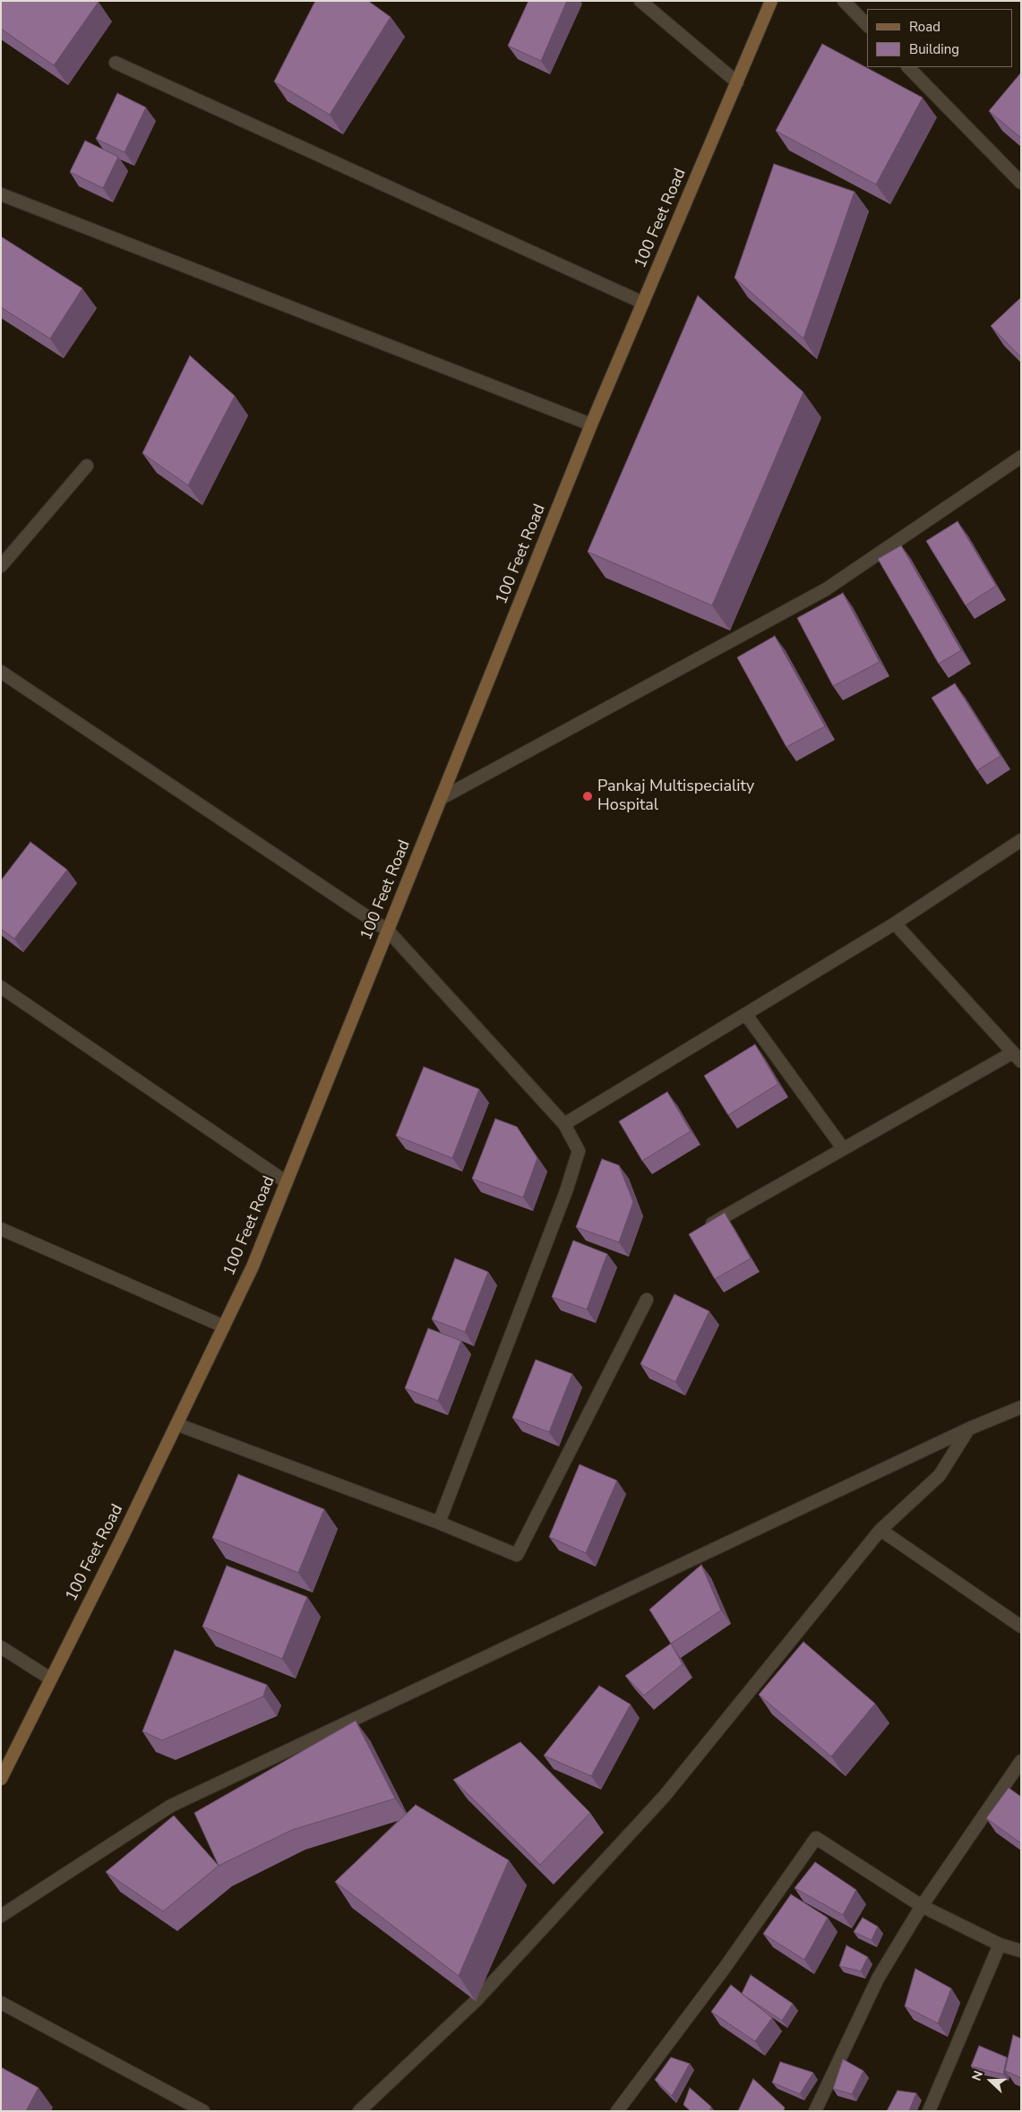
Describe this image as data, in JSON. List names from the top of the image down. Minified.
{"streets":{"main road":["100 Feet Road"]},"places":["Pankaj Multispeciality Hospital"],"legend":["Road","Building"],"north":"left"}
